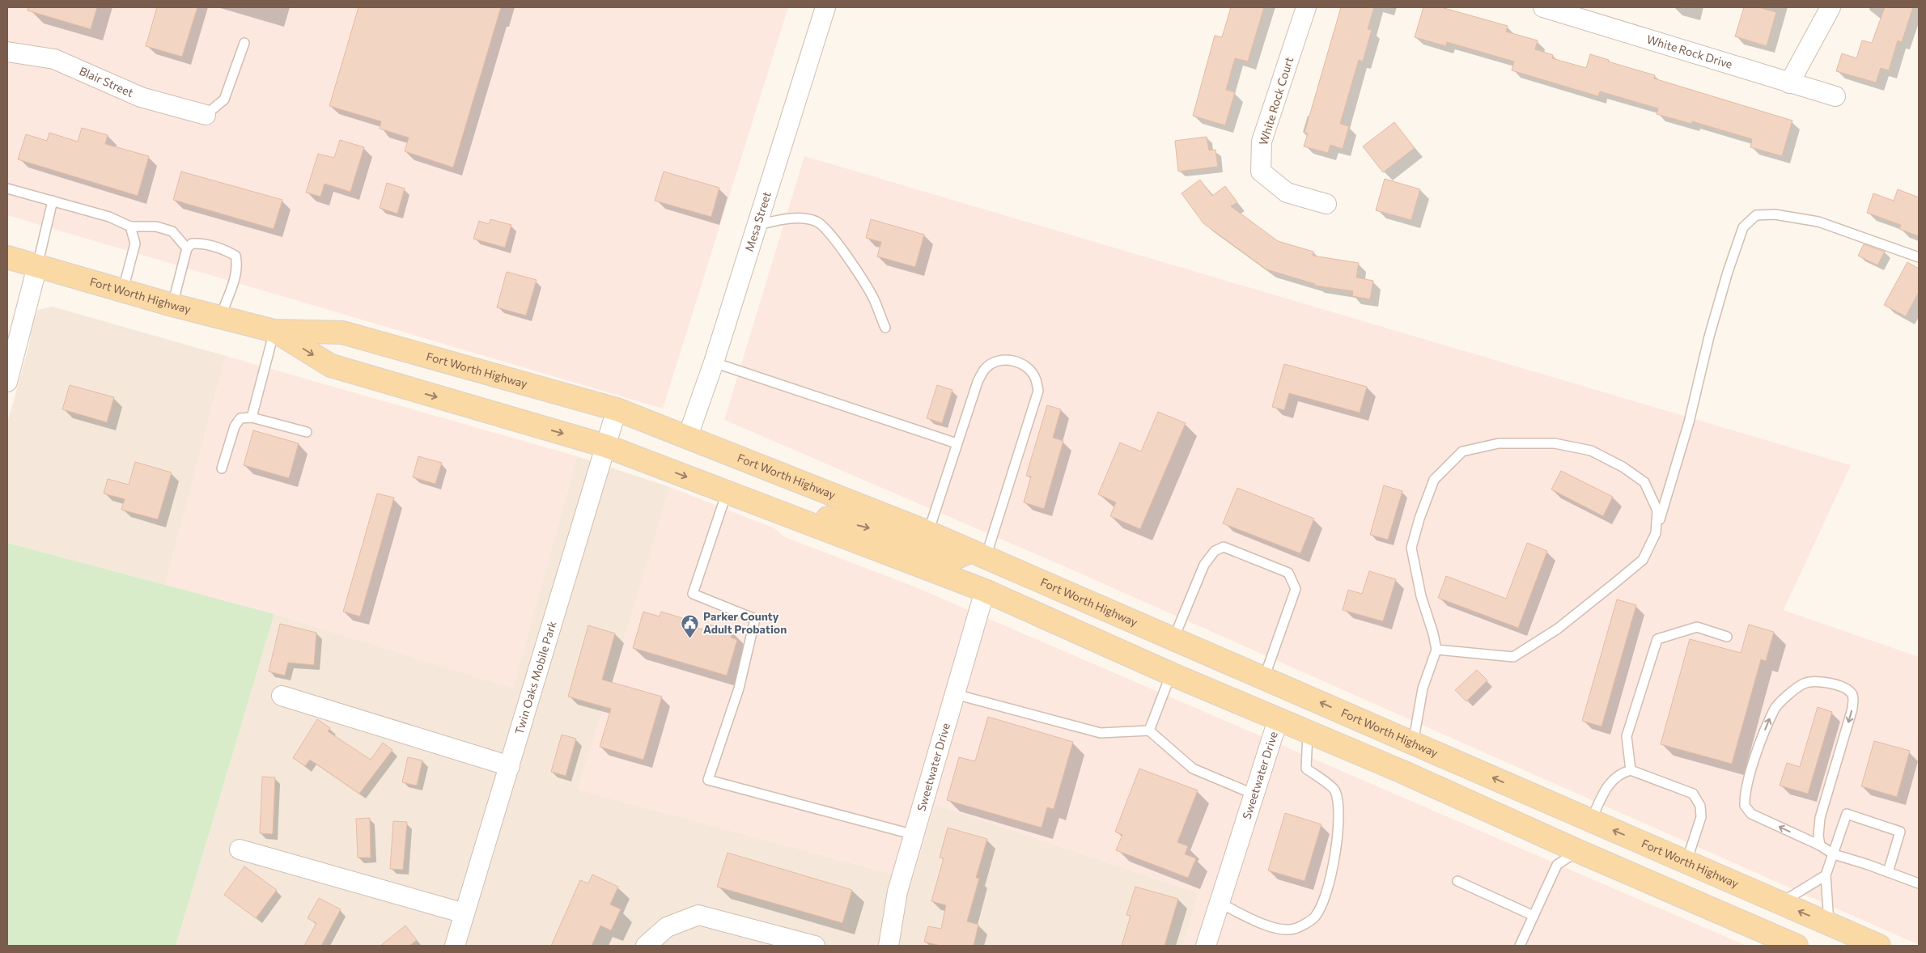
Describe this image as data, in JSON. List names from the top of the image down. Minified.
{"streets":{"main road":["Fort Worth Highway"],"street":["White Rock Drive","Blair Street","White Rock Court","Mesa Street","Twin Oaks Mobile Park","Sweetwater Drive"]},"crossings":[["Mesa Street","Fort Worth Highway"],["Fort Worth Highway","Twin Oaks Mobile Park"],["Fort Worth Highway","Sweetwater Drive"]],"places":{"public building":["Parker County Adult Probation"]}}
